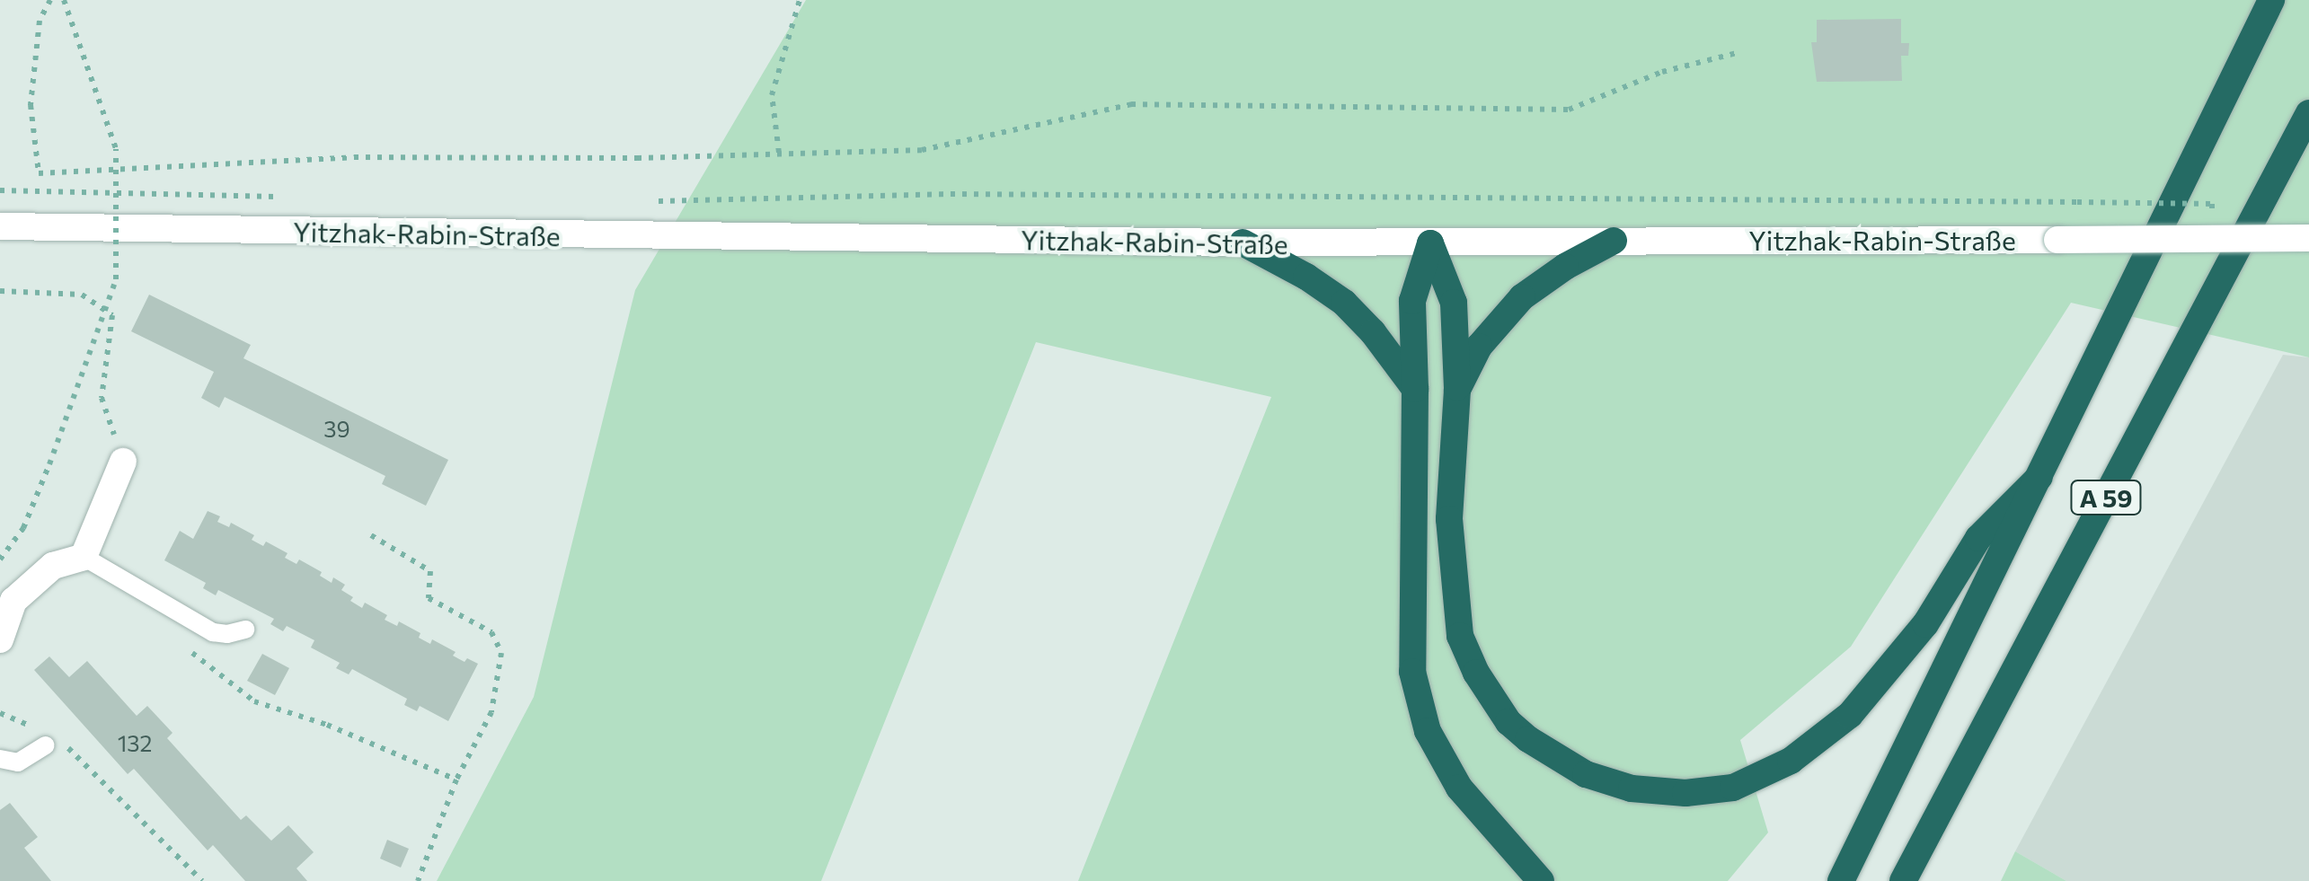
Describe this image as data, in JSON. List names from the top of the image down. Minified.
{"streets":{"highway":["A 59"],"main road":["Yitzhak-Rabin-Straße"]},"house_numbers":["39","132"]}
